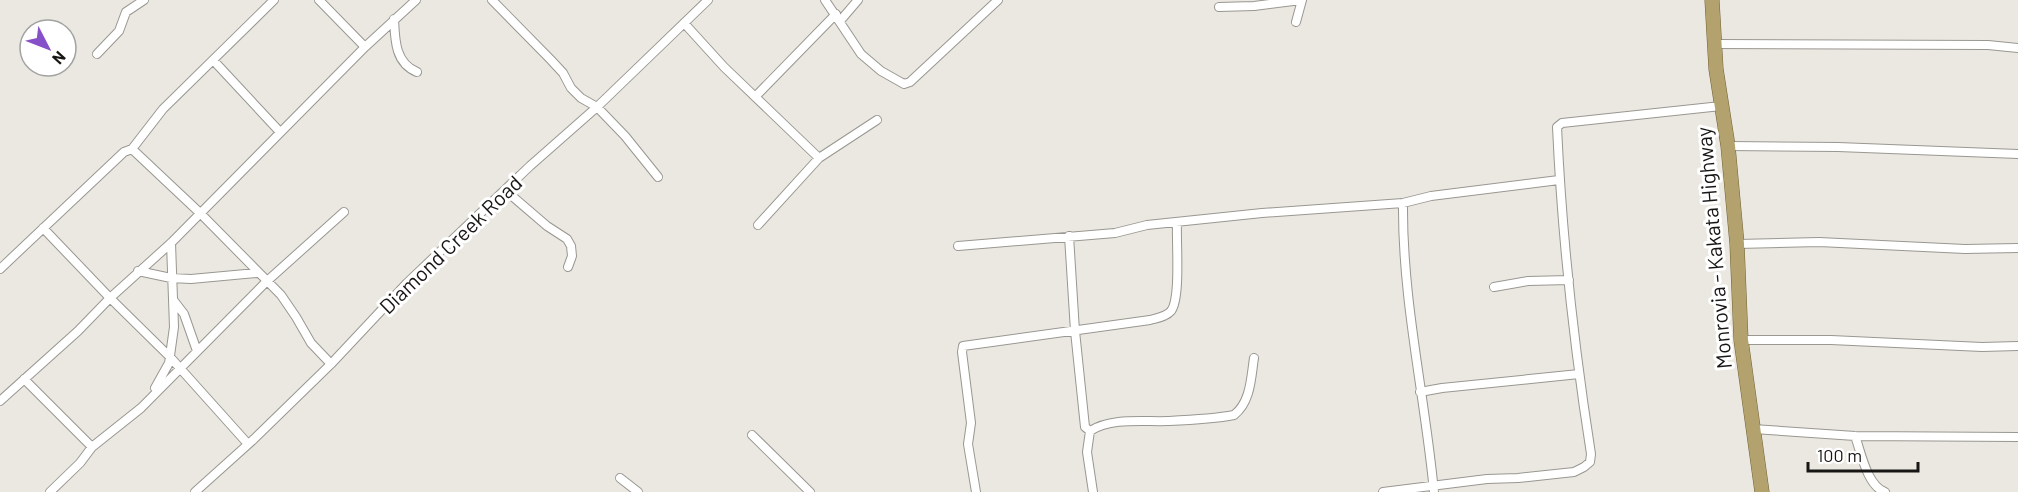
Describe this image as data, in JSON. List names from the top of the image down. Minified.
{"streets":{"highway":["Monrovia - Kakata Highway"],"street":["Diamond Creek Road"]},"scale_bar":"100 m","north":"bottom right"}
